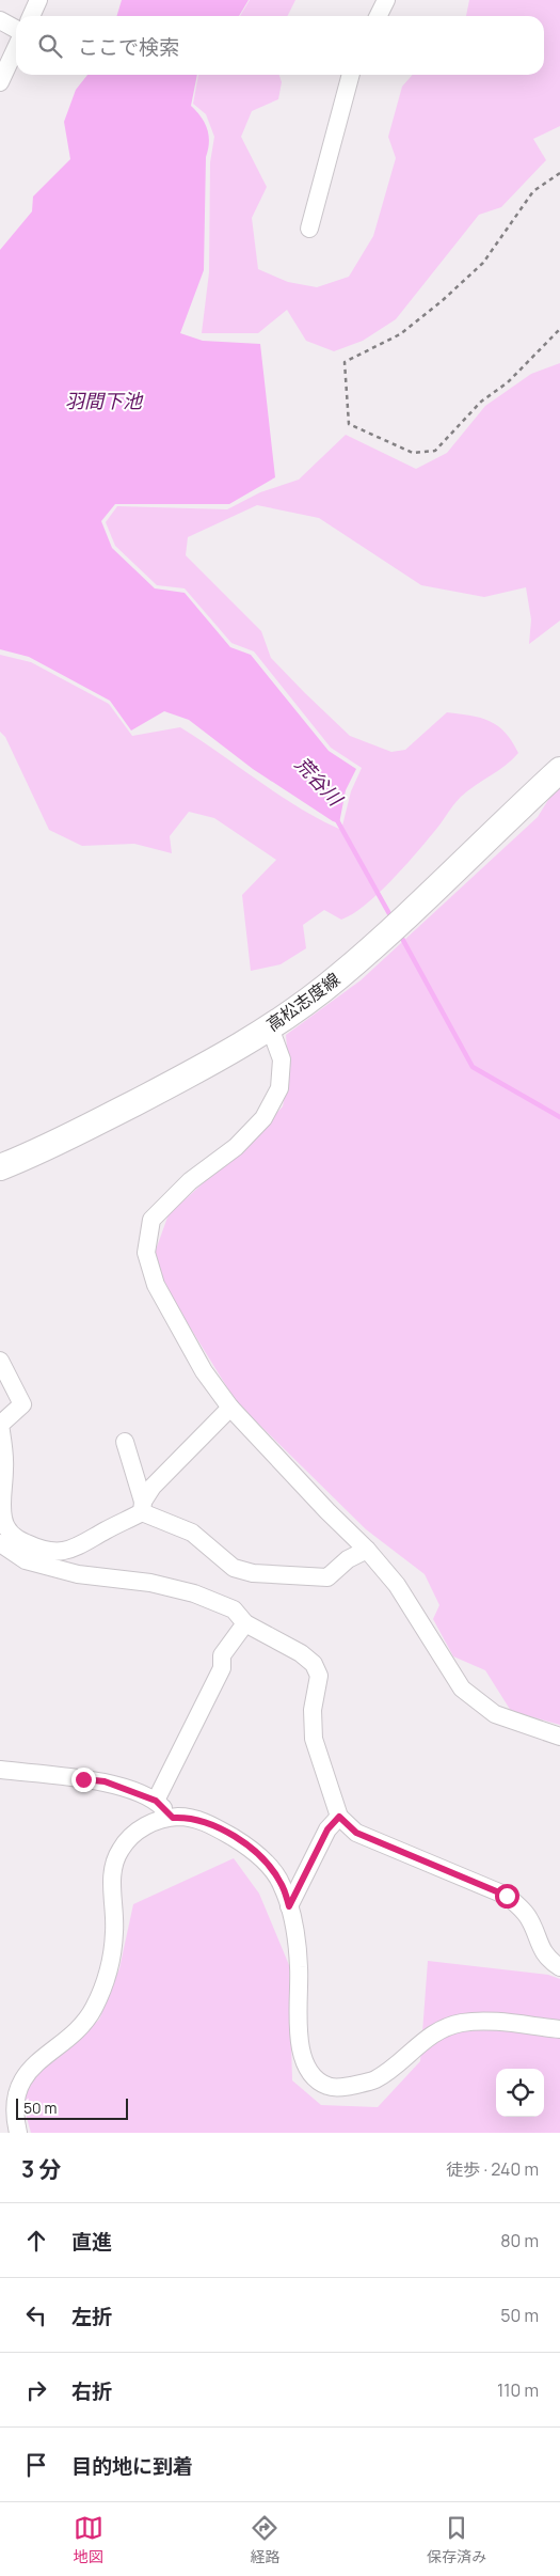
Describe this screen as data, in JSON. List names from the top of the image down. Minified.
{"streets":{"main road":["高松志度線"]},"water":["羽間下池","荒谷川"],"scale_bar":"50 m","page":{"search":"ここで検索","scale":"50 m","heading":["3 分","徒歩 · 240 m"],"list":[["直進","80 m"],["左折","50 m"],["右折","110 m"],"目的地に到着"],"nav":["地図","経路","保存済み"]}}
